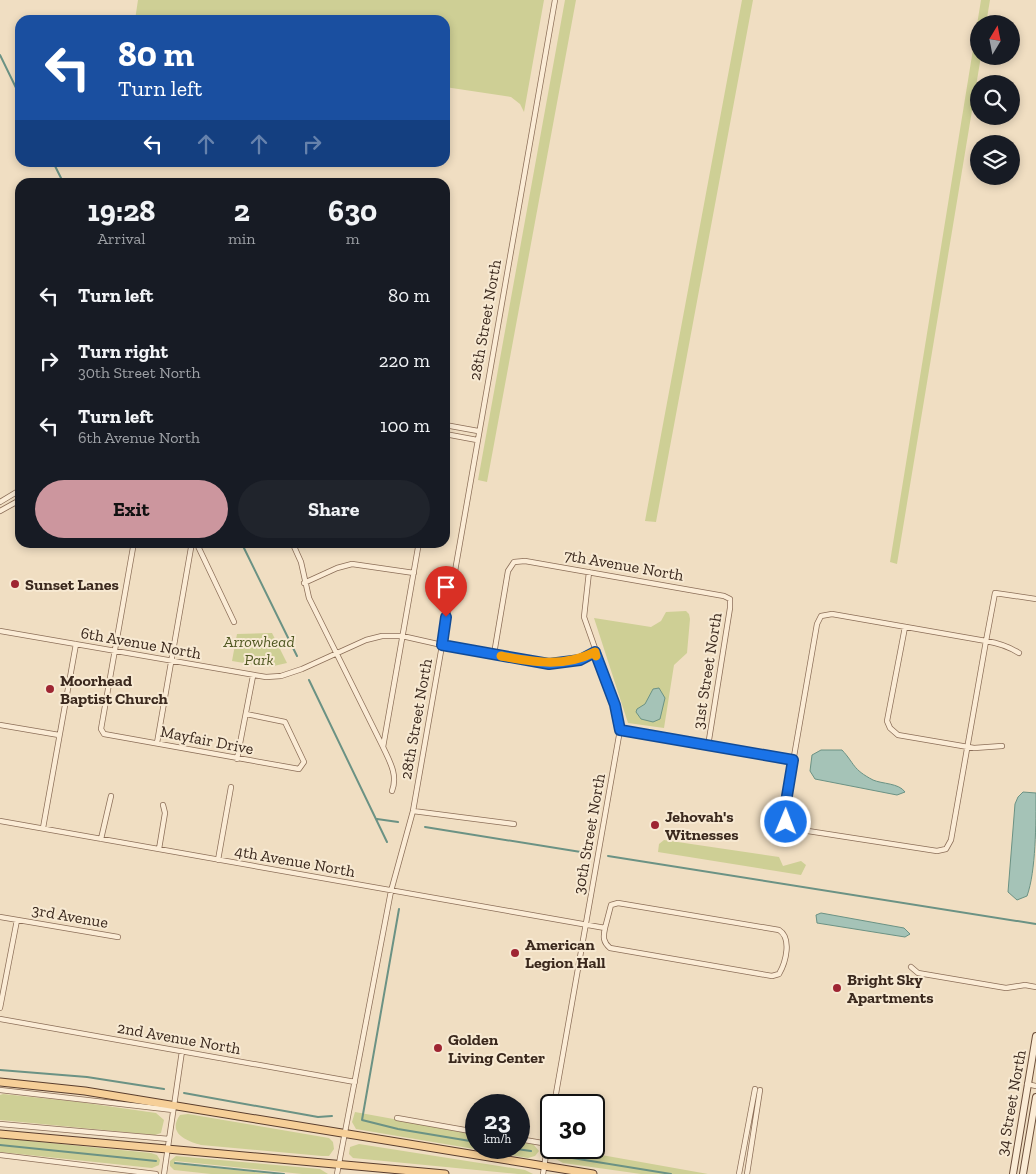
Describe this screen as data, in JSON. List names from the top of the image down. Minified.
{"streets":{"main road":["34 Street North"],"street":["28th Street North","7th Avenue North","6th Avenue North","31st Street North","Mayfair Drive","30th Street North","4th Avenue North","3rd Avenue","2nd Avenue North"]},"crossings":[["28th Street North","6th Avenue North"],["28th Street North","4th Avenue North"],["28th Street North","2nd Avenue North"],["7th Avenue North","6th Avenue North"],["7th Avenue North","31st Street North"],["7th Avenue North","30th Street North"],["6th Avenue North","Mayfair Drive"],["6th Avenue North","30th Street North"],["30th Street North","4th Avenue North"]],"parks":["Arrowhead Park"],"places":["Sunset Lanes","Moorhead Baptist Church","Jehovah's Witnesses","American Legion Hall","Bright Sky Apartments","Golden Living Center"],"north":"top","page":{"turn":["80 m","Turn left"],"eta":["19:28","Arrival","2","min","630","m"],"list":[{"name":"Turn left","value":"80 m"},{"name":"Turn right","note":"30th Street North","value":"220 m"},{"name":"Turn left","note":"6th Avenue North","value":"100 m"}],"buttons":["Exit","Share"],"speed":"23 km/h","limit":"30"}}
